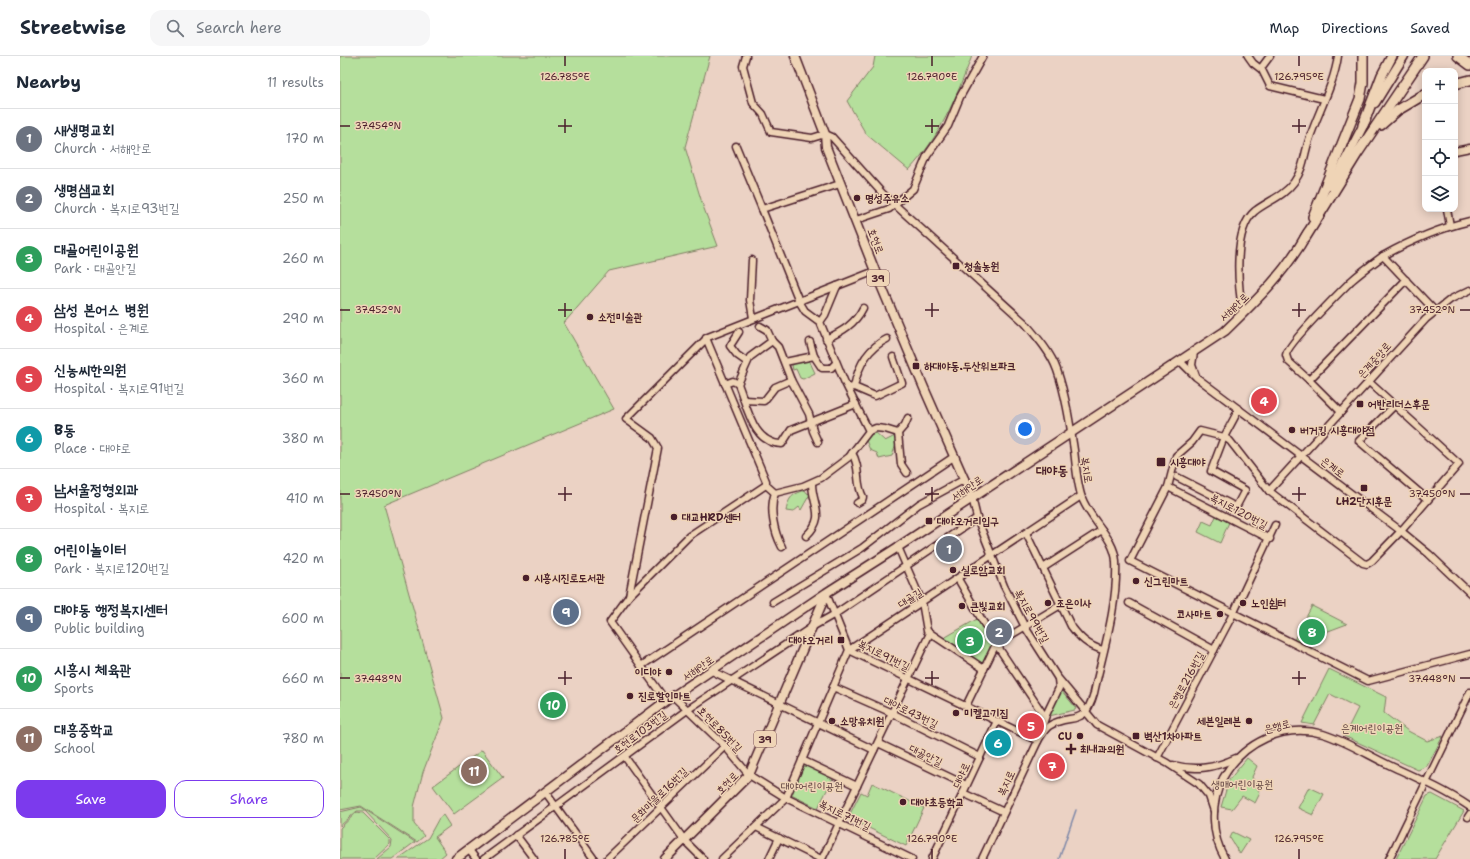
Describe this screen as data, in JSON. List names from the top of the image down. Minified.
{"streets":{"main road":["호현로","39","서해안로"],"street":["은계중앙로","은계로","복지로","복지로120번길","대골길","복지로99번길","복지로91번길","은행로216번길","대야로43번길","은행로","호현로85번길","호현로103번길","대골안길","대야로","문화마을로16번길","복지로71번길"]},"crossings":[["호현로","서해안로"],["호현로","복지로"],["호현로","복지로99번길"],["호현로","복지로91번길"],["호현로","호현로85번길"],["호현로","호현로103번길"],["호현로","복지로71번길"],["서해안로","은계로"],["서해안로","복지로"],["서해안로","복지로99번길"],["서해안로","복지로91번길"],["서해안로","호현로85번길"],["은계중앙로","은계로"],["복지로","대골길"],["복지로","복지로99번길"],["복지로","복지로91번길"],["복지로120번길","은행로216번길"],["대골길","복지로99번길"],["대골길","복지로91번길"],["복지로99번길","호현로103번길"],["복지로91번길","호현로103번길"],["복지로91번길","대야로"],["대야로43번길","대야로"],["호현로85번길","호현로103번길"],["호현로85번길","문화마을로16번길"],["호현로85번길","복지로71번길"],["대골안길","대야로"]],"districts":["대야동"],"parks":["은계어린이공원","생매어린이공원","대야어린이공원"],"places":{"other":["명성주유소","소전미술관","버거킹 시흥대야점","대교HRD센터","실로암교회","시흥시진로도서관","신그린마트","조은이사","노인쉼터","큰빛교회","코사마트","이디야","진로할인마트","미켈고기집","소망유치원","세븐일레븐","CU","대야초등학교"],"transit":["청솔농원","하대야동.두산위브파크","어반리더스후문","시흥대야","LH2단지후문","대야오거리입구","대야오거리","벽산1차아파트"],"health":["최내과의원"]},"page":{"header":"Streetwise","search":"Search here","nav":["Map","Directions","Saved"],"heading":["Nearby","11 results"],"map_buttons":["+","−"],"list":[{"mark":"1","name":"새생명교회","note":"Church · 서해안로","value":"170 m"},{"mark":"2","name":"생명샘교회","note":"Church · 복지로93번길","value":"250 m"},{"mark":"3","name":"대골어린이공원","note":"Park · 대골안길","value":"260 m"},{"mark":"4","name":"삼성 본어스 병원","note":"Hospital · 은계로","value":"290 m"},{"mark":"5","name":"신농씨한의원","note":"Hospital · 복지로91번길","value":"360 m"},{"mark":"6","name":"B동","note":"Place · 대야로","value":"380 m"},{"mark":"7","name":"남서울정형외과","note":"Hospital · 복지로","value":"410 m"},{"mark":"8","name":"어린이놀이터","note":"Park · 복지로120번길","value":"420 m"},{"mark":"9","name":"대야동 행정복지센터","note":"Public building","value":"600 m"},{"mark":"10","name":"시흥시 체육관","note":"Sports","value":"660 m"},{"mark":"11","name":"대흥중학교","note":"School","value":"780 m"}],"pins":["4","1","9","2","8","3","10","5","6","7","11"],"buttons":["Save","Share"]},"coordinates":["126.785°E","126.790°E","126.795°E","37.454°N","37.452°N","37.450°N","37.448°N"]}
